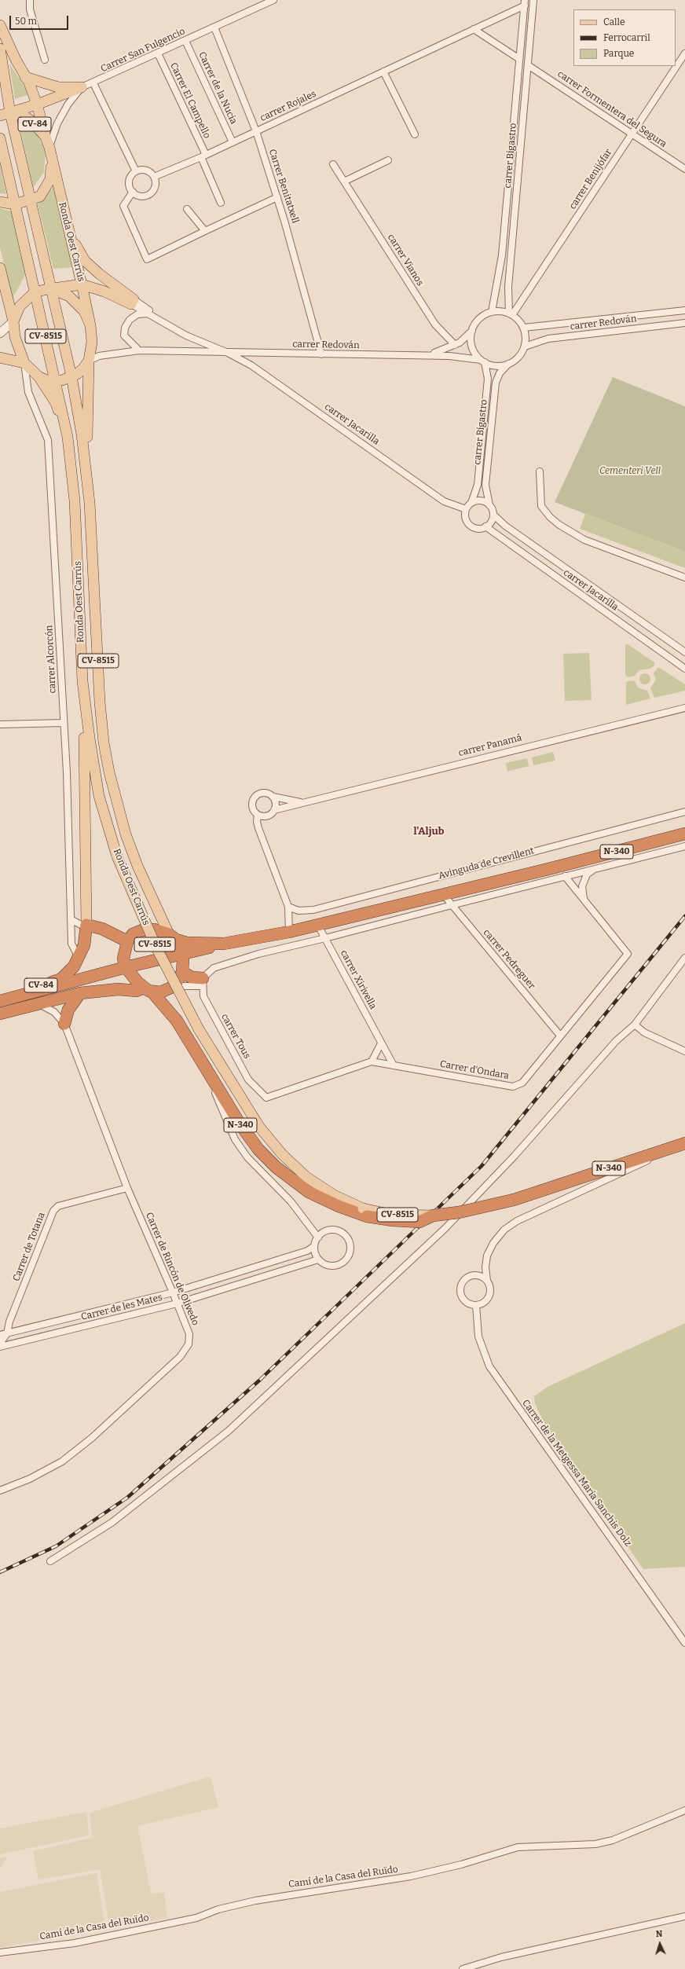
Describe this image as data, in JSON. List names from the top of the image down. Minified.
{"streets":{"highway":["CV-84","Ronda Oest Carrús","N-340","Avinguda de Crevillent"],"main road":["CV-8515"],"street":["Carrer San Fulgencio","Carrer de la Nucia","Carrer El Campello","carrer Rojales","carrer Formentera del Segura","carrer Bigastro","carrer Benijófar","Carrer Benitatxell","carrer Vianos","carrer Redován","carrer Jacarilla","carrer Alcorcón","carrer Panamá","carrer Pedreguer","carrer Xirivella","carrer Tous","Carrer d'Ondara","Carrer de Totana","Carrer de Rincón de Olivedo","Carrer de les Mates","Carrer de la Metgessa María Sanchis Dolz","Camí de la Casa del Ruïdo"]},"crossings":[["Carrer San Fulgencio","Carrer de la Nucia"],["Carrer San Fulgencio","Carrer El Campello"],["Carrer San Fulgencio","Carrer Benitatxell"],["Carrer de la Nucia","carrer Rojales"],["Carrer El Campello","carrer Rojales"],["carrer Rojales","carrer Bigastro"],["carrer Rojales","Carrer Benitatxell"],["carrer Formentera del Segura","carrer Bigastro"],["carrer Formentera del Segura","carrer Benijófar"],["CV-84","carrer Alcorcón"],["CV-84","N-340"],["carrer Bigastro","carrer Benijófar"],["carrer Bigastro","carrer Redován"],["carrer Bigastro","carrer Jacarilla"],["carrer Benijófar","carrer Redován"],["Carrer Benitatxell","carrer Redován"],["Ronda Oest Carrús","carrer Redován"],["Ronda Oest Carrús","carrer Alcorcón"],["Ronda Oest Carrús","N-340"],["Ronda Oest Carrús","Avinguda de Crevillent"],["carrer Vianos","carrer Redován"],["carrer Redován","carrer Jacarilla"],["N-340","Avinguda de Crevillent"],["Avinguda de Crevillent","carrer Pedreguer"],["Avinguda de Crevillent","carrer Xirivella"],["carrer Pedreguer","Carrer d'Ondara"],["carrer Xirivella","Carrer d'Ondara"],["carrer Tous","Carrer d'Ondara"],["Carrer de Totana","Carrer de Rincón de Olivedo"],["Carrer de Totana","Carrer de les Mates"],["Carrer de Rincón de Olivedo","Carrer de les Mates"]],"districts":["l'Aljub"],"parks":["Cementeri Vell"],"legend":["Calle","Ferrocarril","Parque"],"scale_bar":"50 m","north":"top"}
